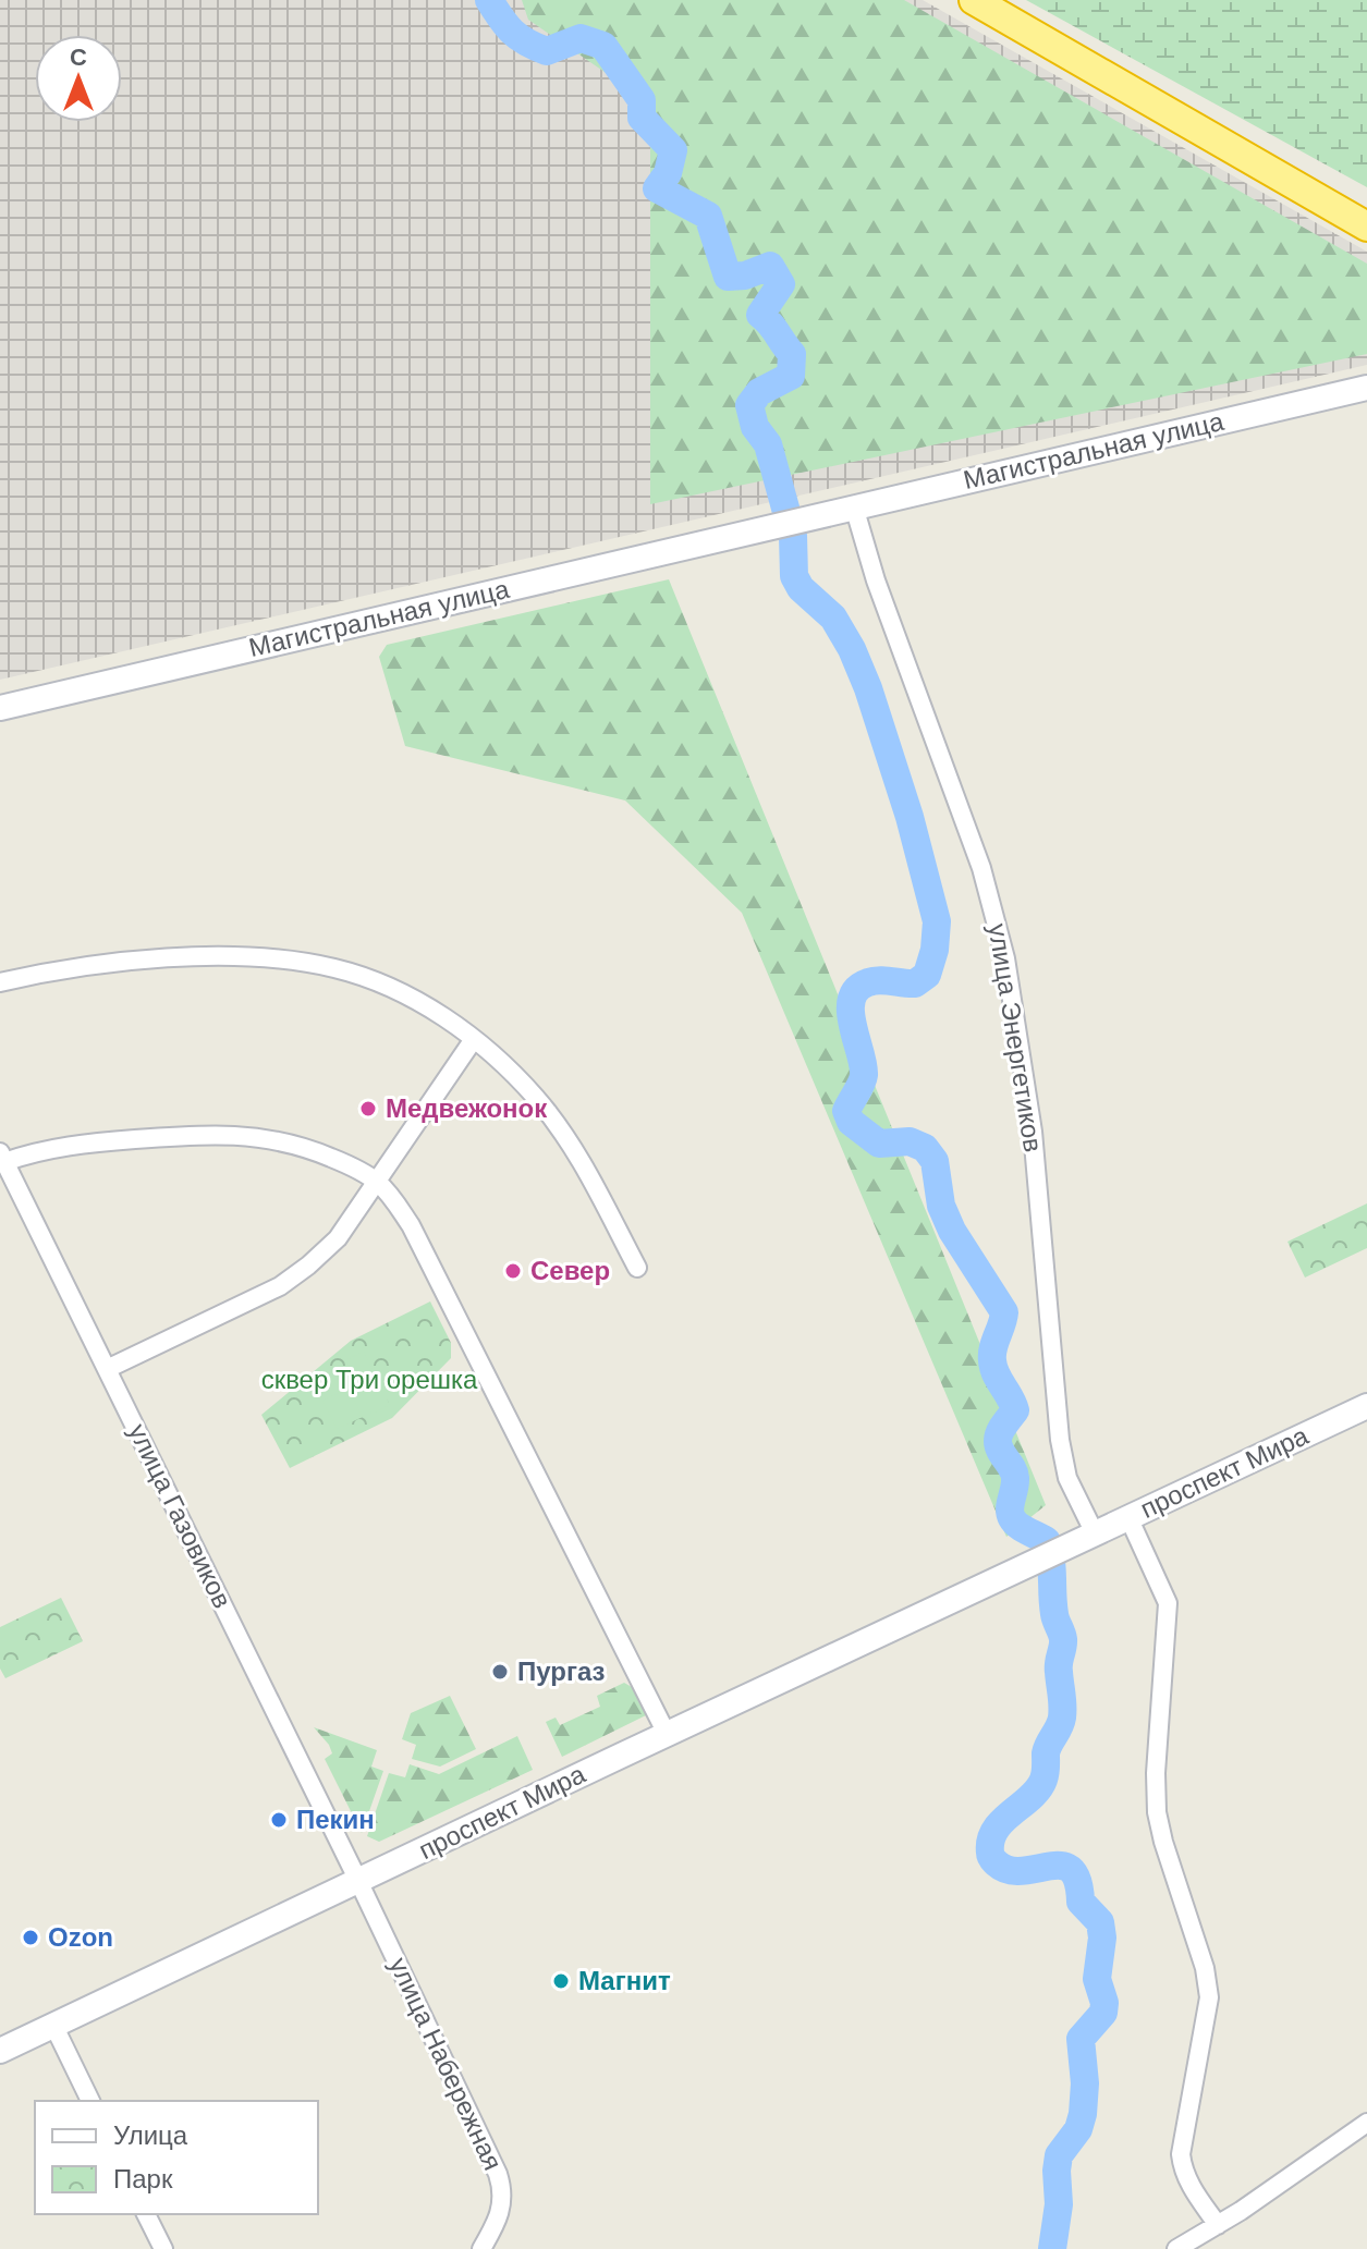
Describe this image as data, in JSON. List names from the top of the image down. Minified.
{"streets":{"main road":["Магистральная улица","проспект Мира"],"street":["улица Энергетиков","улица Газовиков","улица Набережная"]},"crossings":[["Магистральная улица","улица Энергетиков"],["улица Энергетиков","проспект Мира"],["проспект Мира","улица Газовиков"],["проспект Мира","улица Набережная"],["улица Газовиков","улица Набережная"]],"parks":["сквер Три орешка"],"places":["Медвежонок","Север","Пургаз","Пекин","Ozon","Магнит"],"legend":["Улица","Парк"],"north":"top"}
